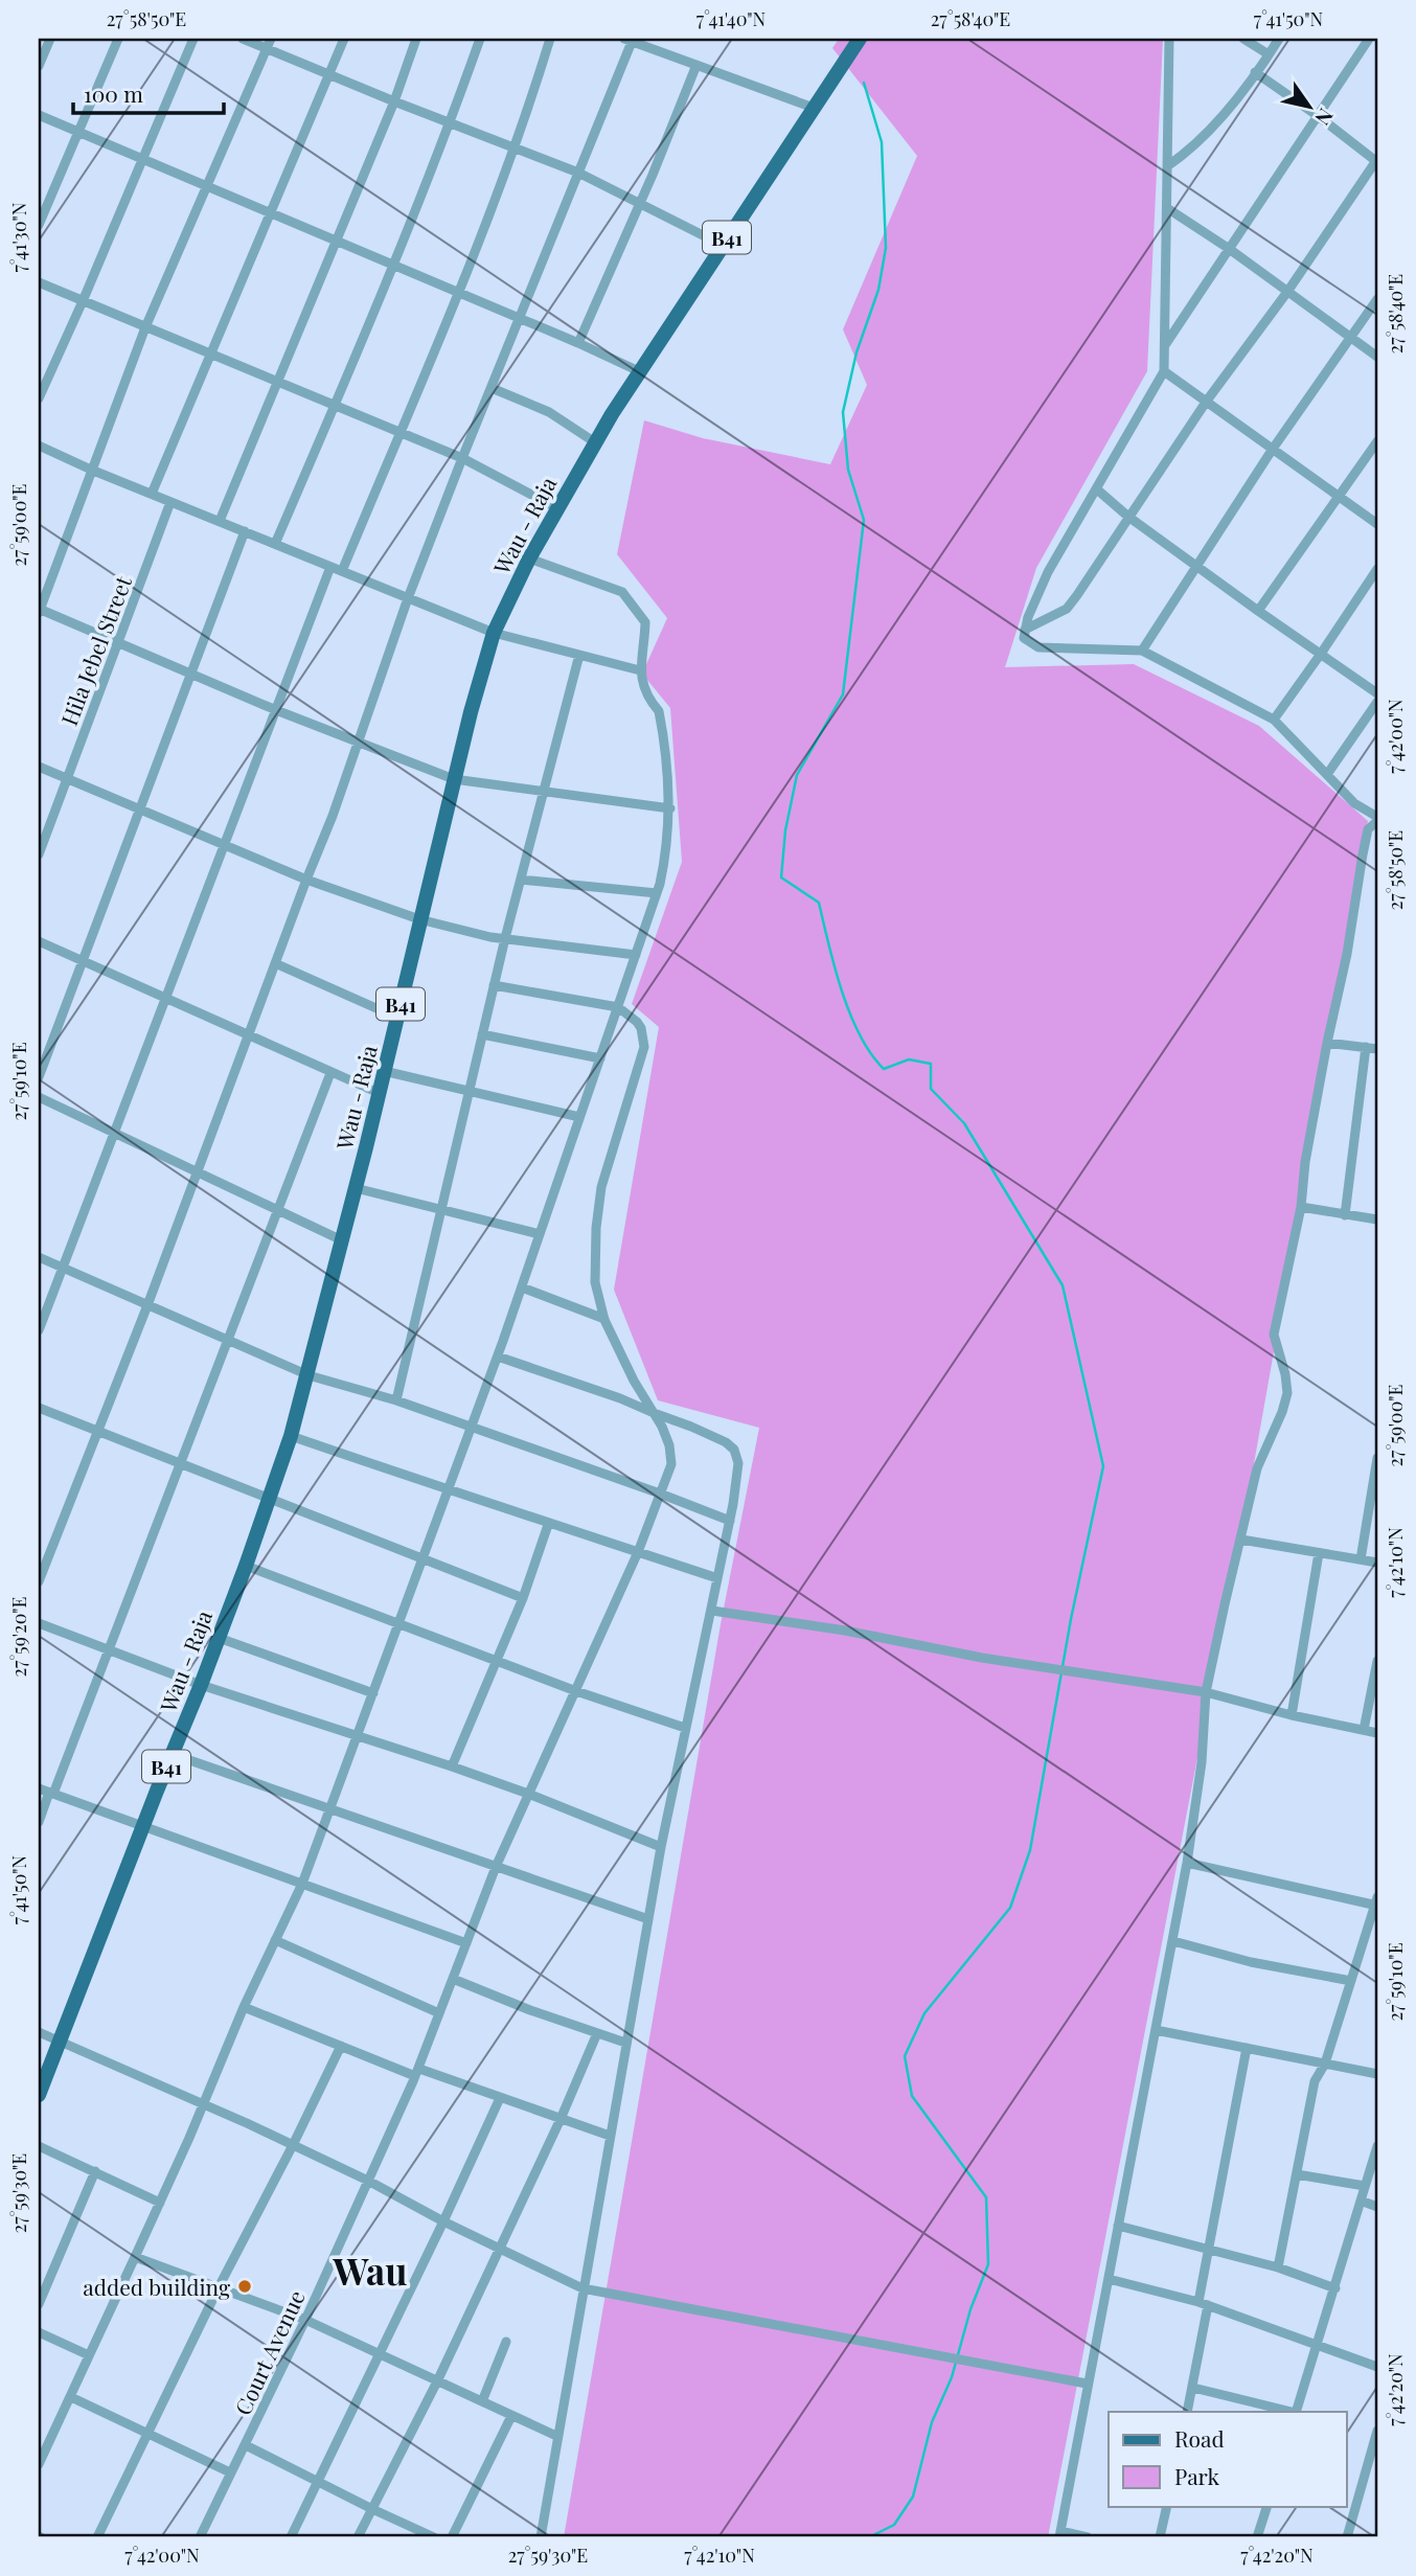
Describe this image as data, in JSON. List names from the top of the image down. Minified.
{"streets":{"main road":["B41","Wau - Raja"],"street":["Hila Jebel Street","Court Avenue"]},"districts":["Wau"],"places":["added building"],"legend":["Road","Park"],"scale_bar":"100 m","north":"bottom right","coordinates":["27°58'50\"E","7°41'40\"N","27°58'40\"E","7°41'50\"N","7°41'30\"N","27°59'00\"E","7°42'00\"N","27°59'10\"E","7°42'10\"N","27°59'20\"E","27°59'30\"E","7°42'20\"N"]}
